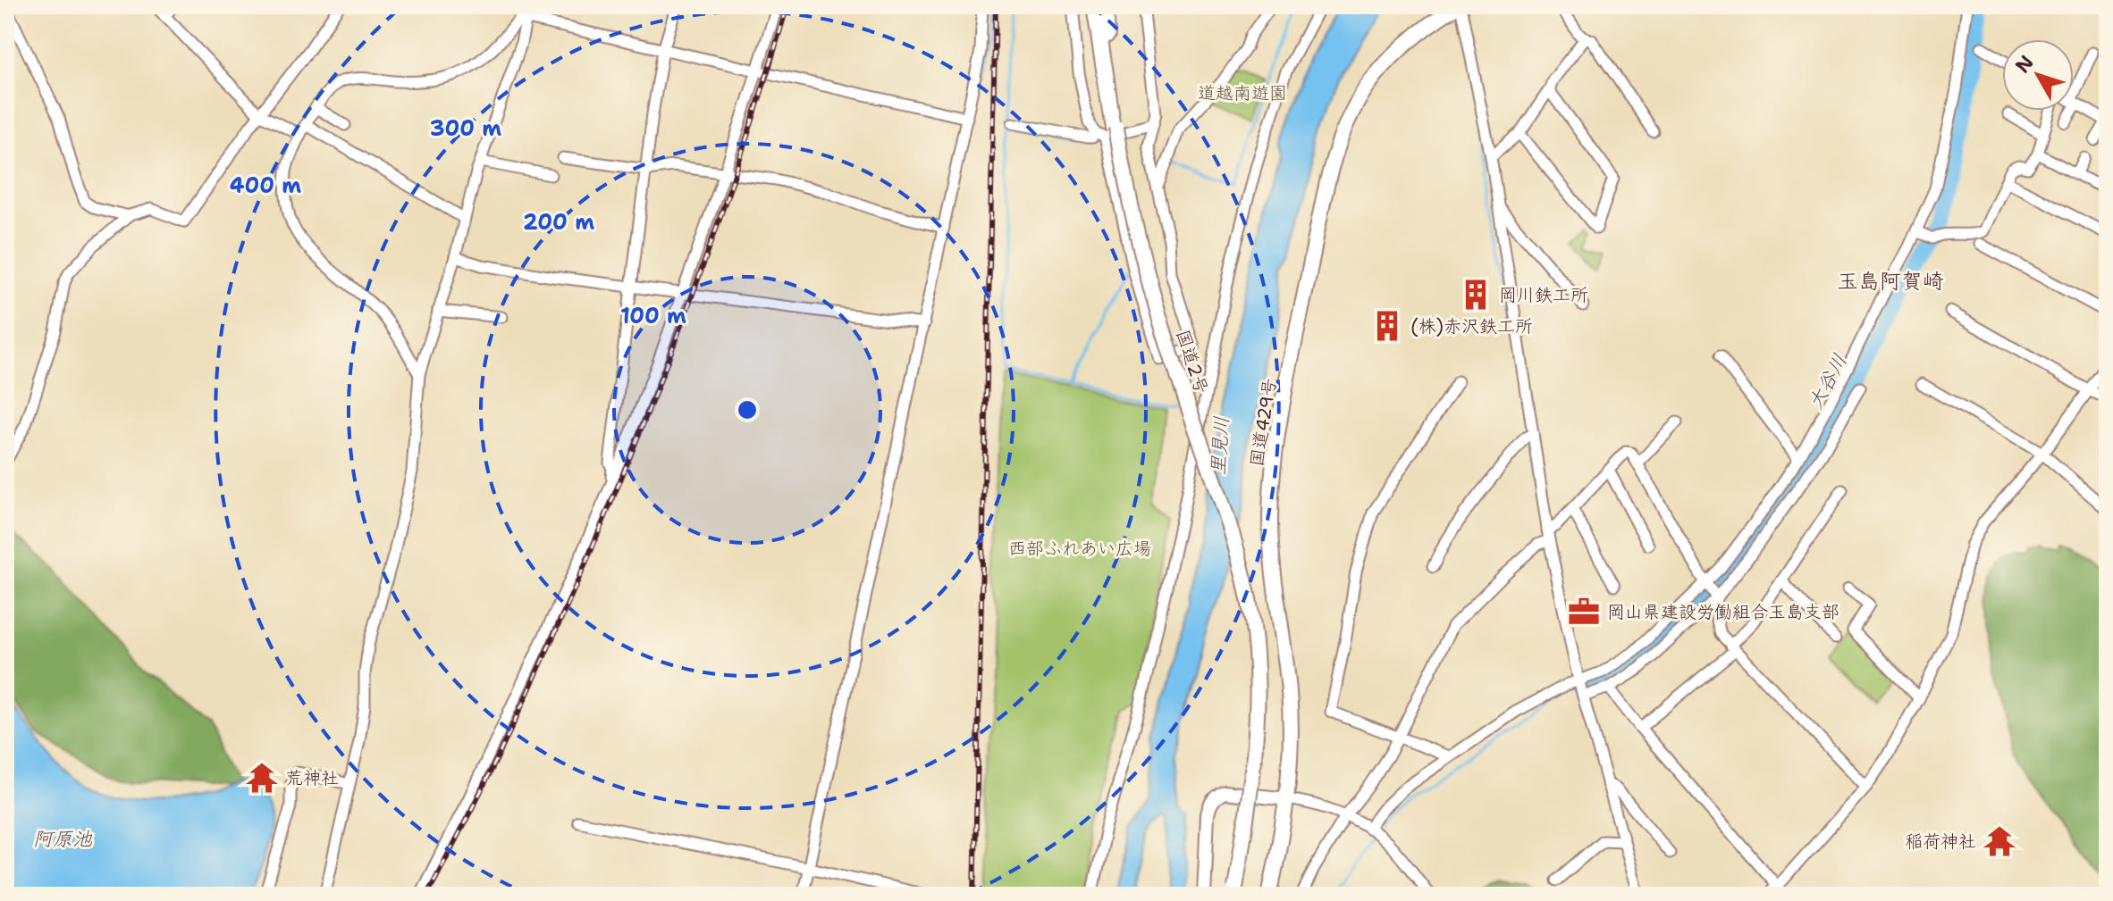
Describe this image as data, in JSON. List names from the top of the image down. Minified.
{"streets":{"highway":["国道2号","国道429号"]},"districts":["玉島阿賀崎"],"water":["大谷川","里見川","阿原池"],"parks":["道越南遊園","西部ふれあい広場"],"places":{"building":["岡川鉄工所","(株)赤沢鉄工所"],"office":["岡山県建設労働組合玉島支部"],"temple":["荒神社","稲荷神社"]},"north":"top left","rings":["300 m","400 m","200 m","100 m"]}
